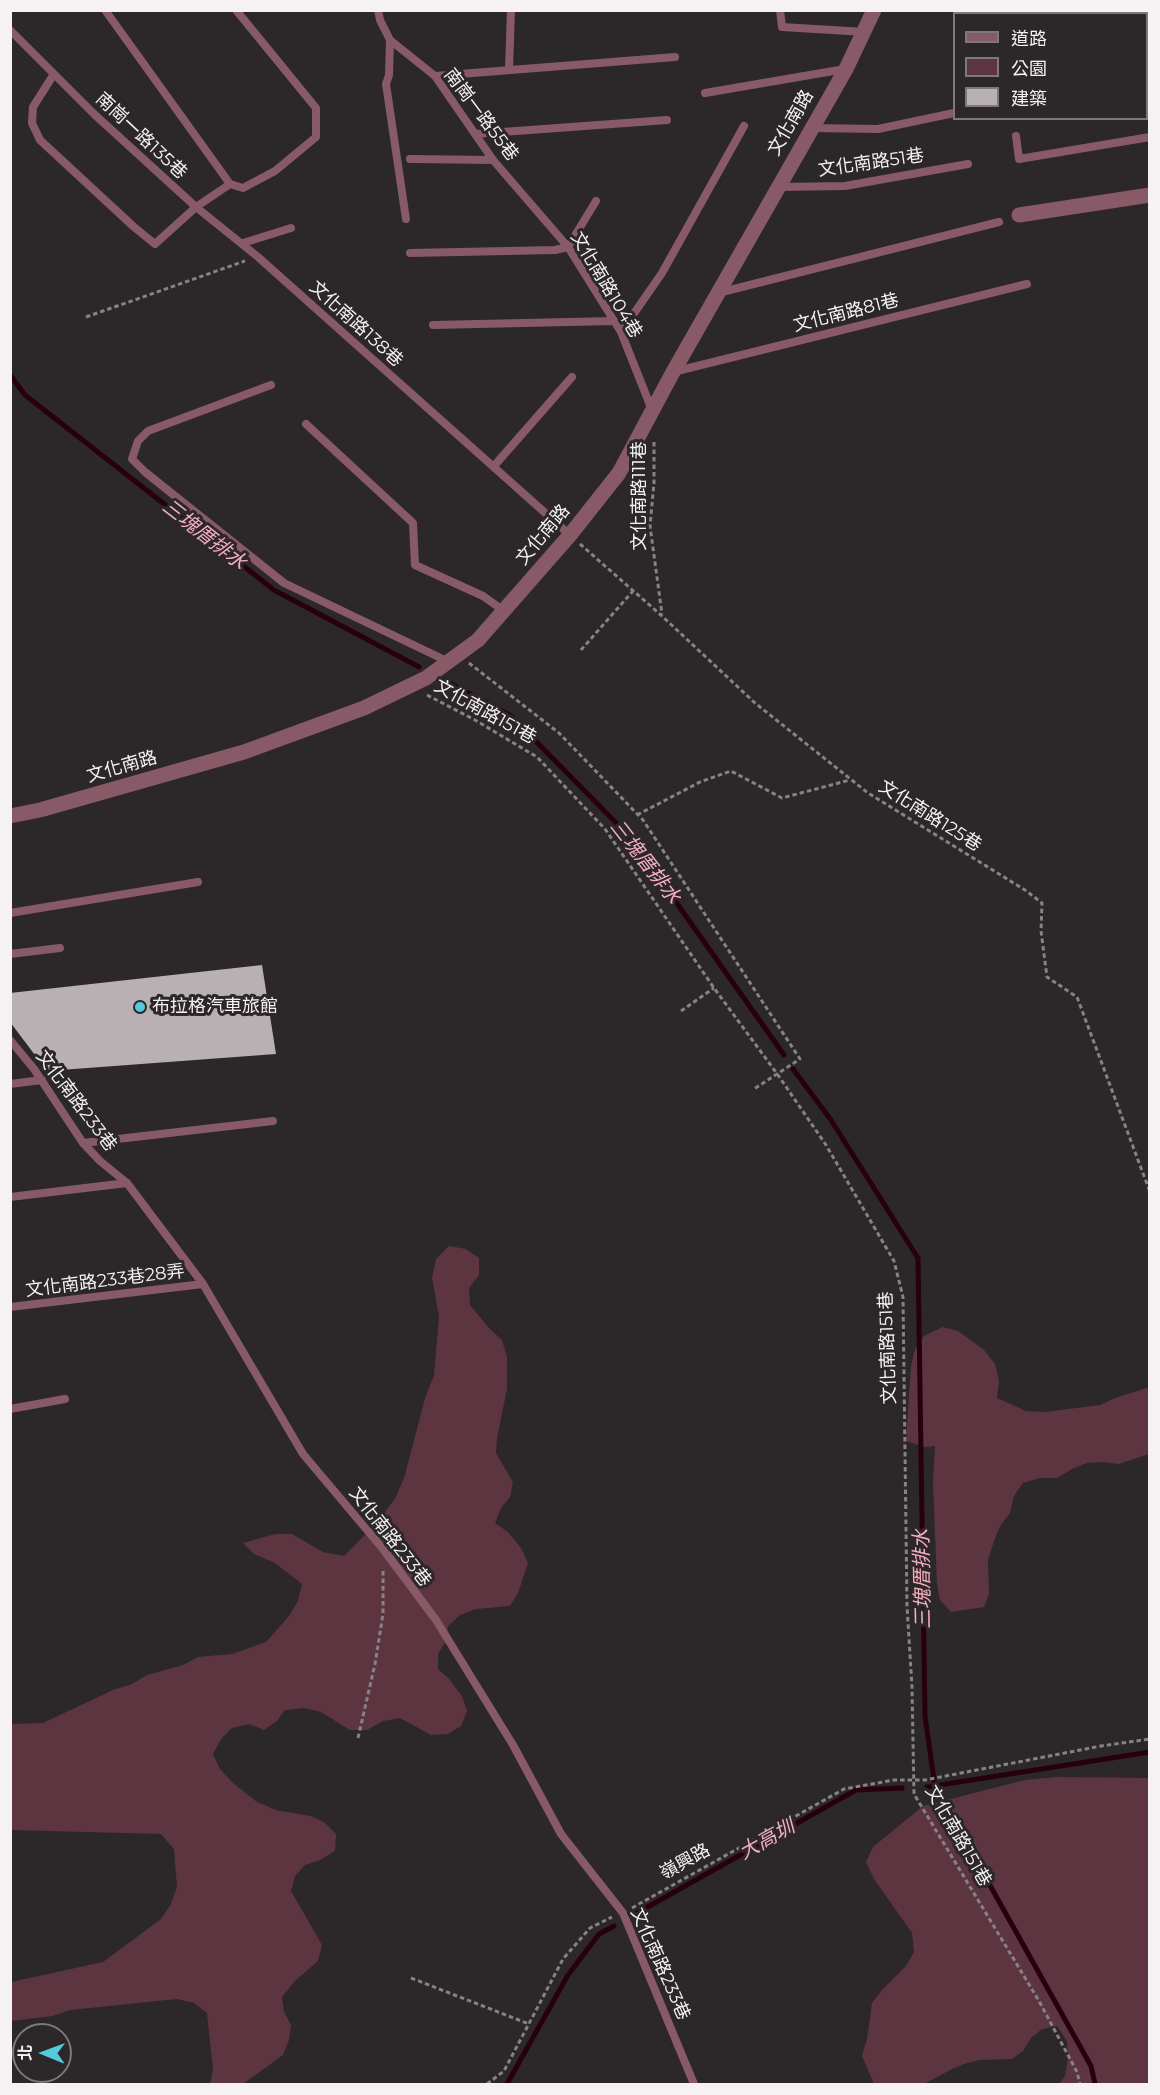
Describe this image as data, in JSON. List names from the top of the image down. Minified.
{"streets":{"street":["文化南路"],"lane":["南崗一路55巷","南崗一路135巷","文化南路51巷","文化南路104巷","文化南路81巷","文化南路138巷","文化南路233巷","文化南路233巷28弄"],"path":["文化南路111巷","文化南路151巷","文化南路125巷","嶺興路"]},"crossings":[["南崗一路55巷","文化南路104巷"],["文化南路","文化南路51巷"],["文化南路","文化南路104巷"],["文化南路","文化南路81巷"],["文化南路","文化南路138巷"],["文化南路","文化南路151巷"],["文化南路","文化南路125巷"],["南崗一路135巷","文化南路138巷"],["文化南路138巷","文化南路125巷"],["文化南路111巷","文化南路125巷"],["文化南路233巷","文化南路233巷28弄"],["文化南路233巷","嶺興路"]],"water":["三塊厝排水","大高圳"],"places":["布拉格汽車旅館"],"legend":["道路","公園","建築"],"north":"left"}
